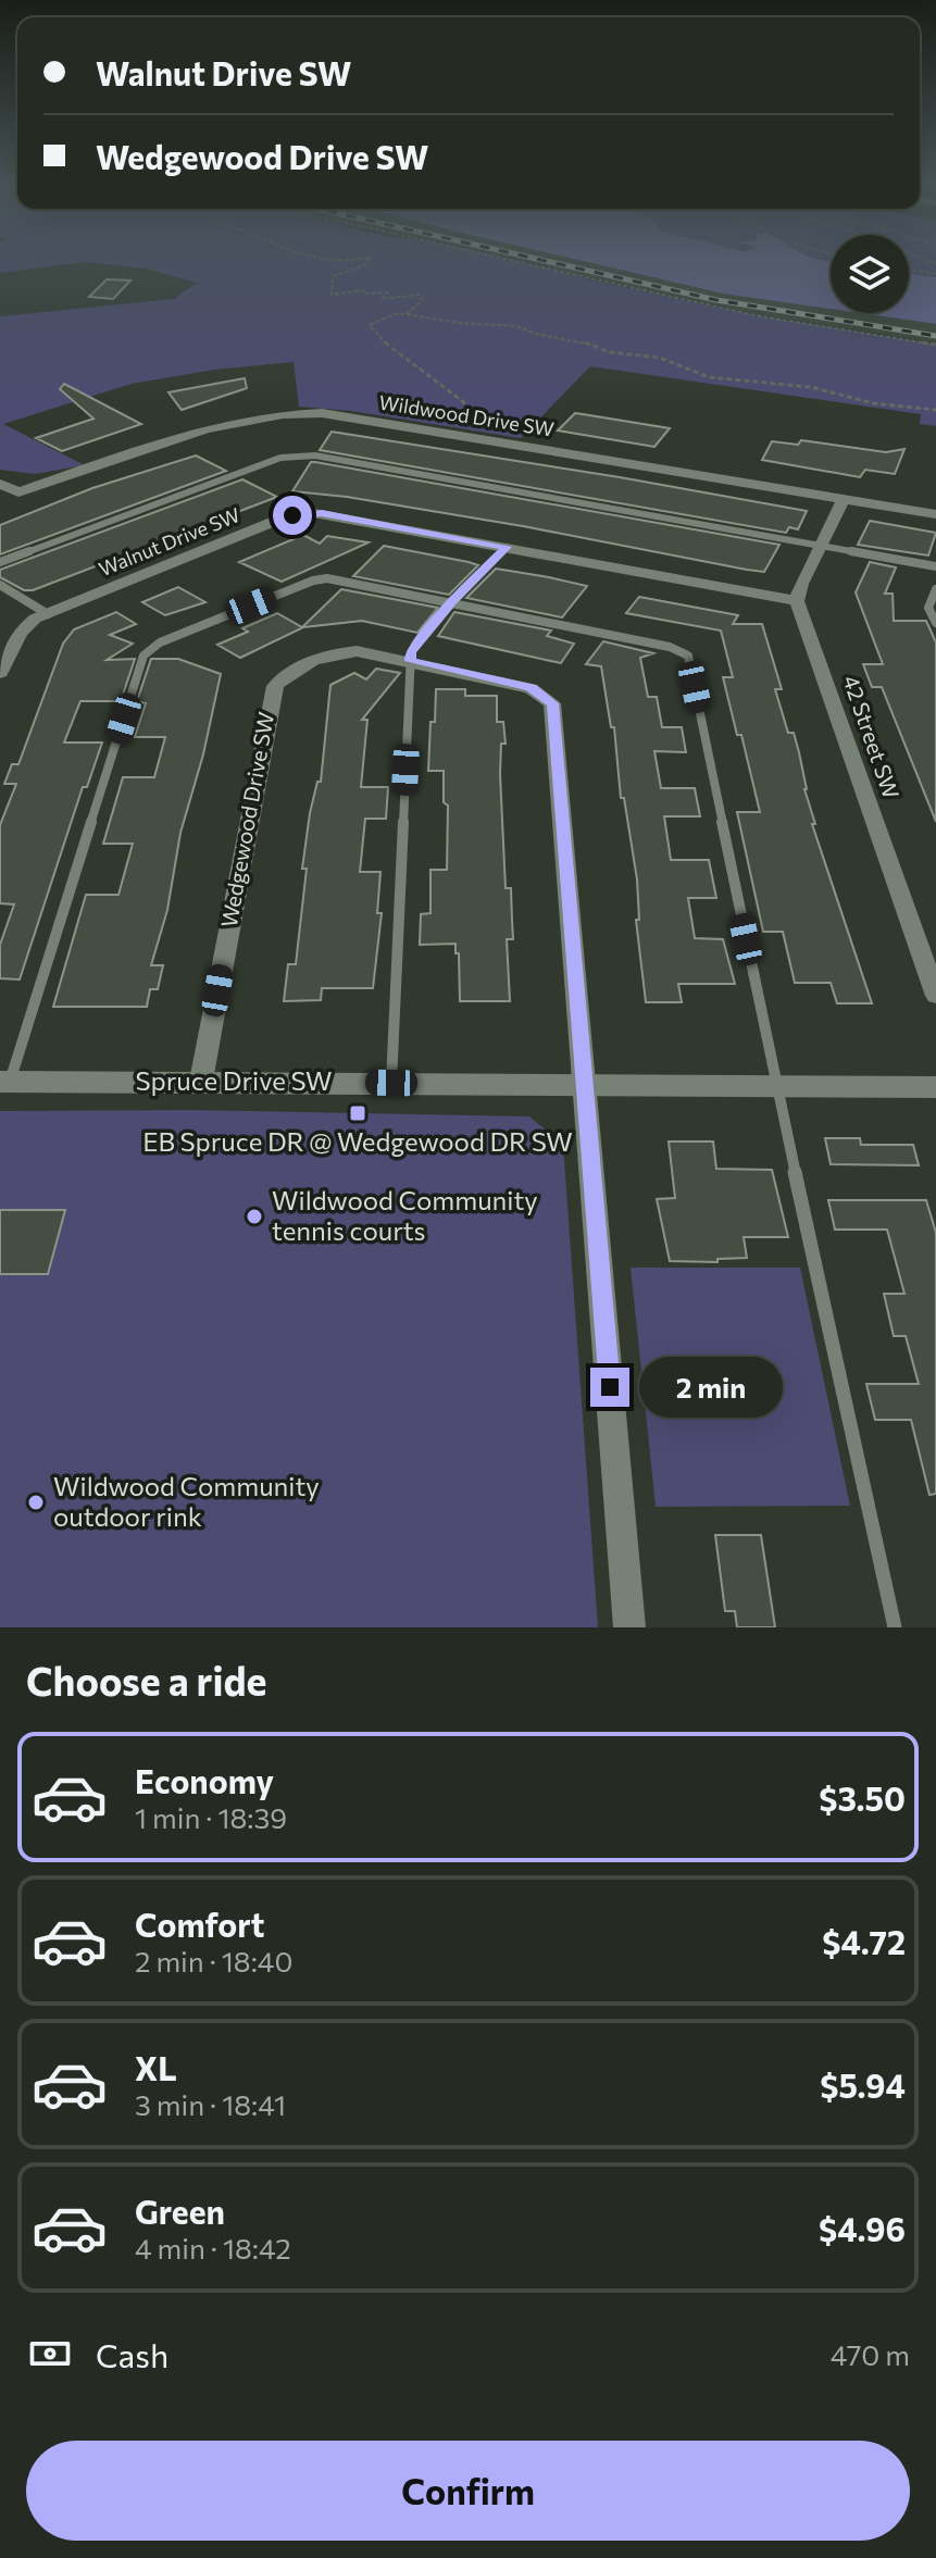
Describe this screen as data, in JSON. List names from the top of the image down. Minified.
{"streets":{"street":["Wildwood Drive SW","Walnut Drive SW","42 Street SW","Wedgewood Drive SW","Spruce Drive SW"]},"crossings":[["Walnut Drive SW","42 Street SW"],["Wedgewood Drive SW","Spruce Drive SW"]],"places":{"transit":["EB Spruce DR @ Wedgewood DR SW"],"other":["Wildwood Community tennis courts","Wildwood Community outdoor rink"]},"page":{"banner":["Walnut Drive SW","Wedgewood Drive SW"],"bubble":"2 min","heading":"Choose a ride","list":[{"name":"Economy","note":"1 min · 18:39","value":"$3.50"},{"name":"Comfort","note":"2 min · 18:40","value":"$4.72"},{"name":"XL","note":"3 min · 18:41","value":"$5.94"},{"name":"Green","note":"4 min · 18:42","value":"$4.96"}],"pay":["Cash","470 m"],"buttons":"Confirm"}}
